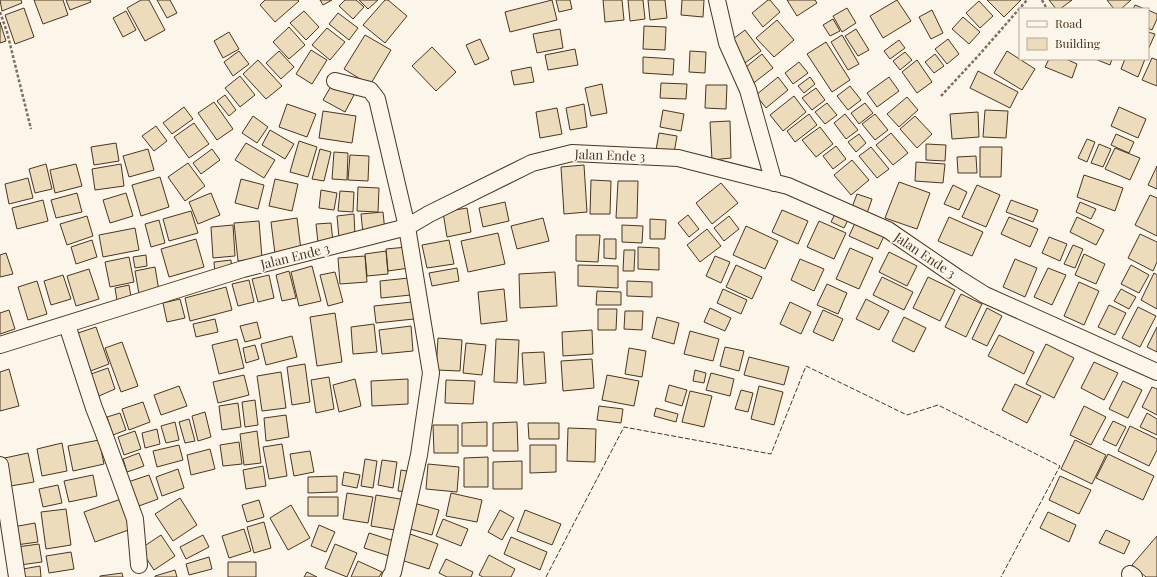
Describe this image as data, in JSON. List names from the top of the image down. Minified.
{"streets":{"street":["Jalan Ende 3"]},"legend":["Road","Building"]}
